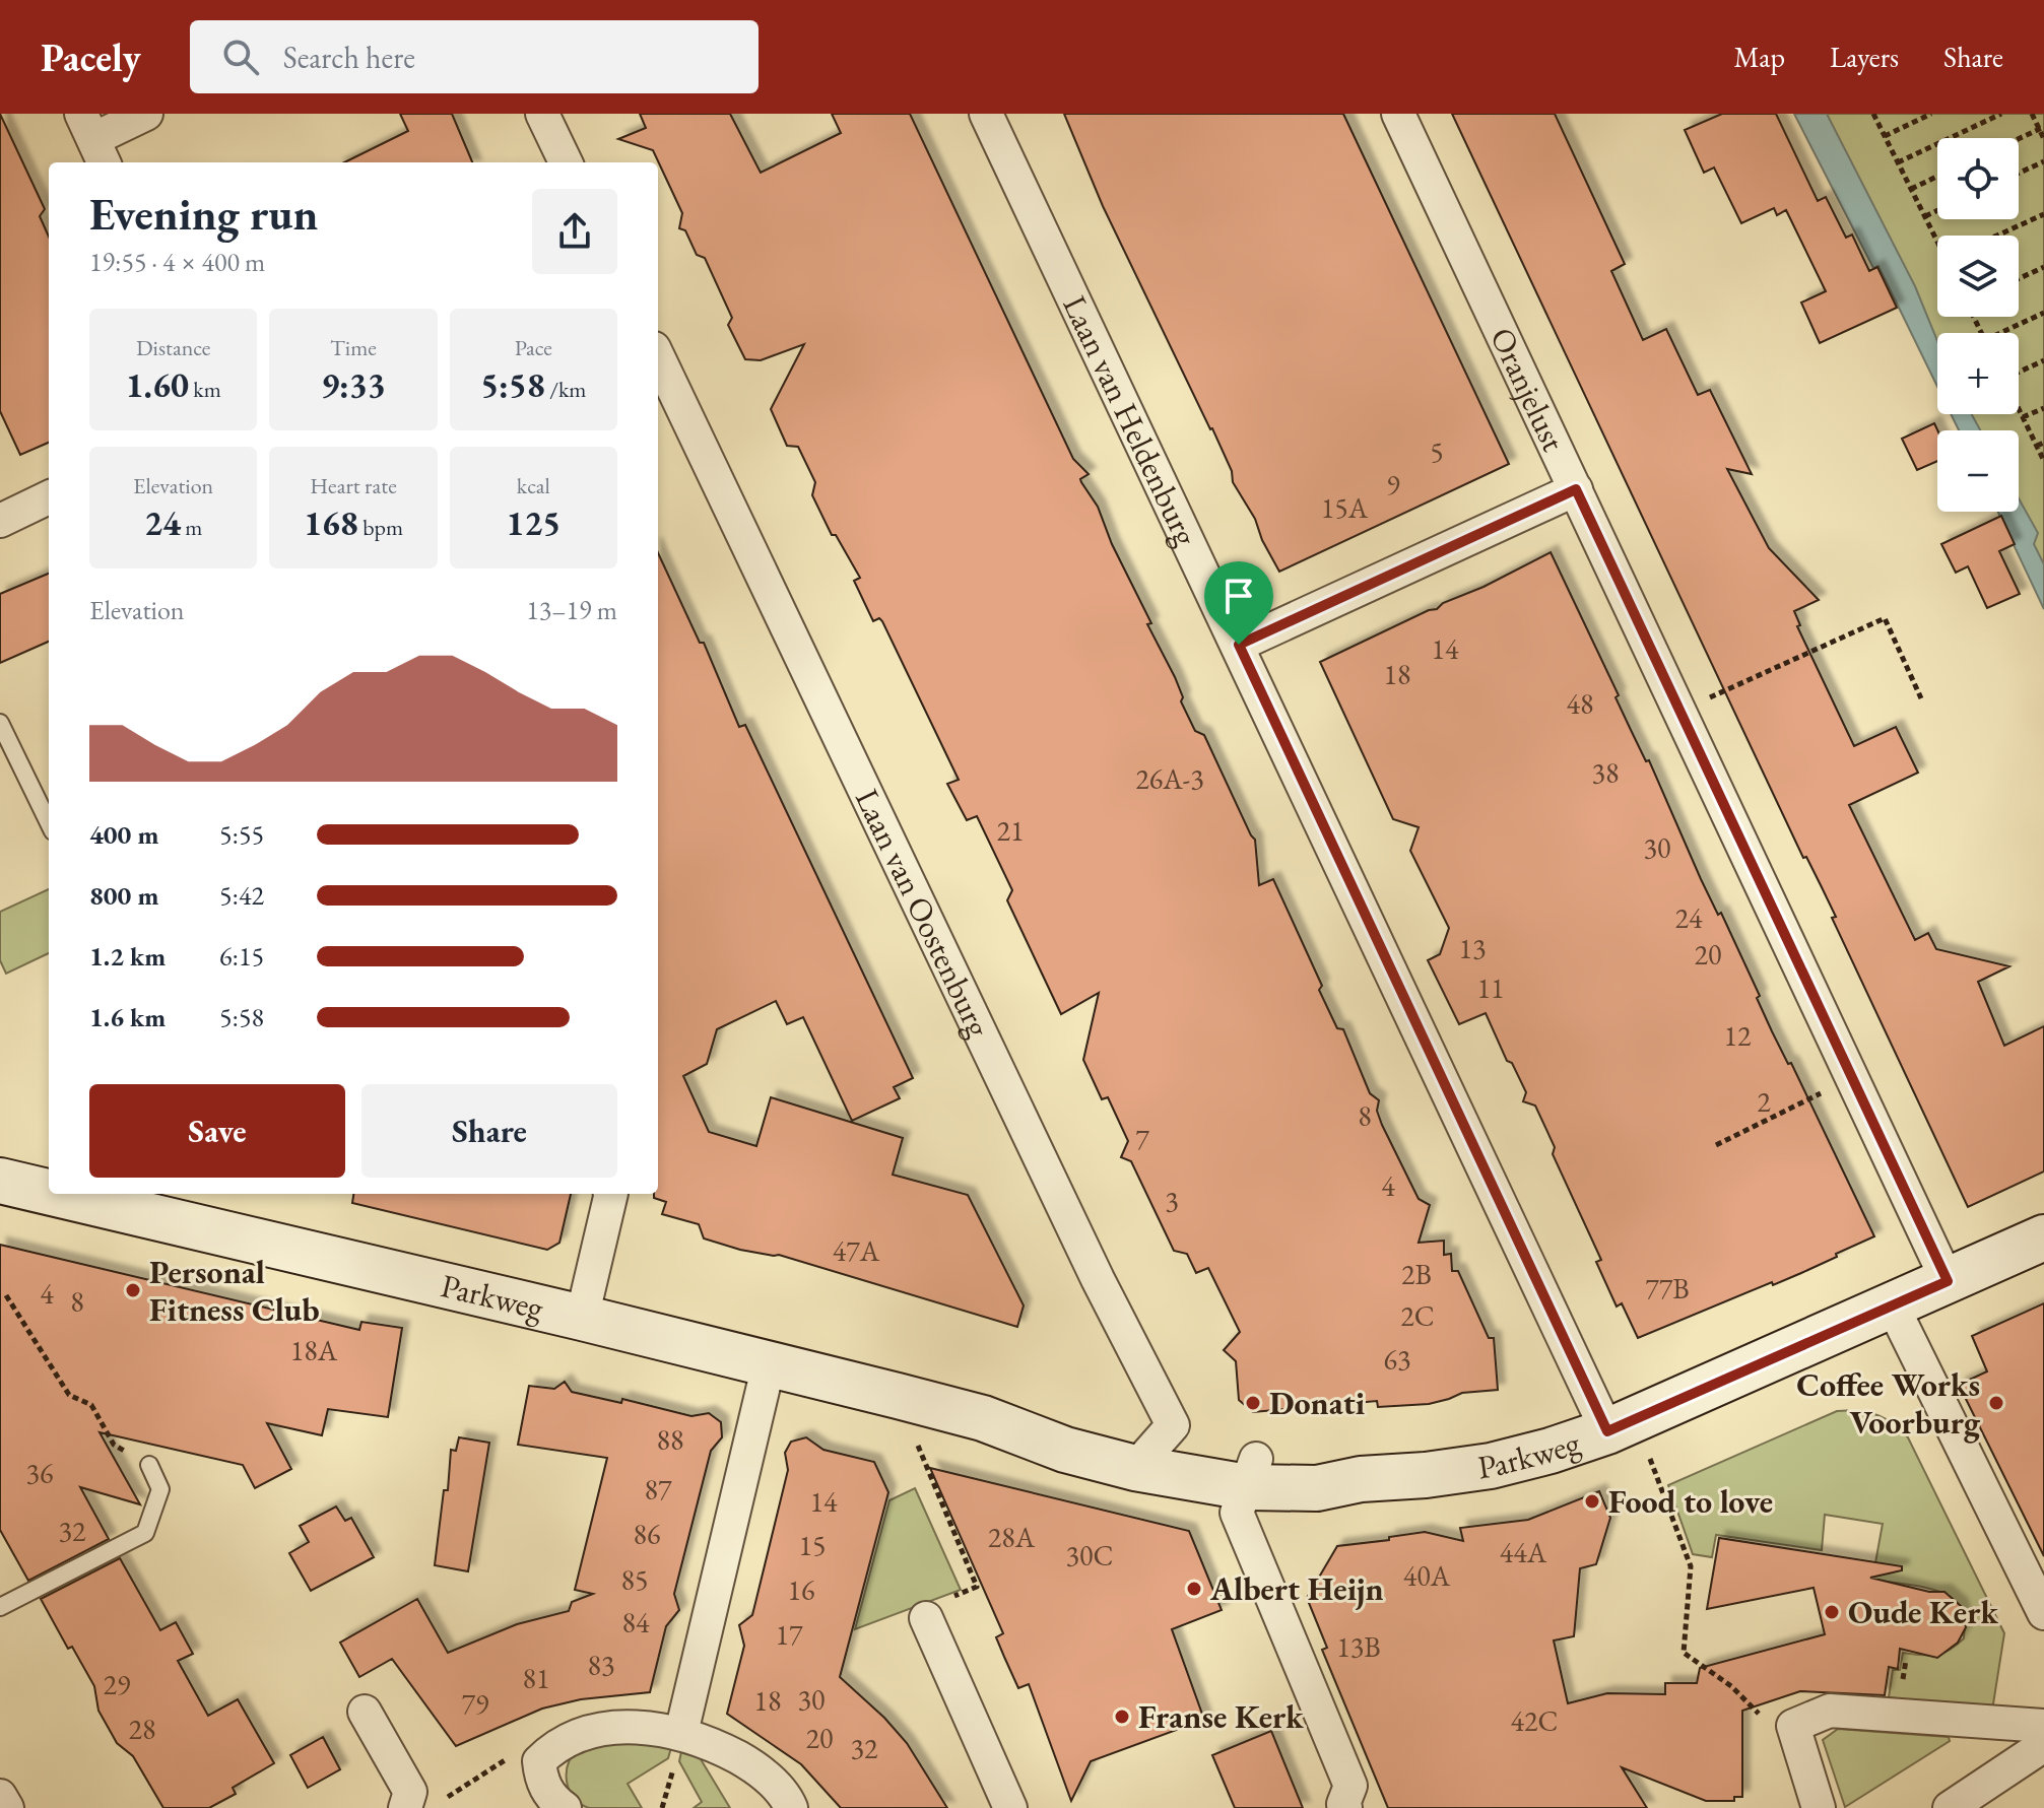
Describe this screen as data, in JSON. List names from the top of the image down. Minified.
{"streets":{"street":["Oranjelust","Laan van Heldenburg","Laan van Oostenburg","Parkweg"]},"crossings":[["Oranjelust","Parkweg"],["Laan van Heldenburg","Parkweg"],["Laan van Oostenburg","Parkweg"]],"places":["Personal Fitness Club","Donati","Coffee Works Voorburg","Food to love","Albert Heijn","Oude Kerk","Franse Kerk"],"house_numbers":["5","9","15A","14","18","48","38","26A-3","21","30","24","13","20","11","12","2","8","7","4","3","47A","2B","77B","4","8","2C","18A","63","88","36","87","14","32","86","28A","15","44A","30C","40A","85","16","84","17","13B","83","81","29","30","18","79","42C","28","20","32"],"page":{"header":"Pacely","search":"Search here","nav":["Map","Layers","Share"],"map_buttons":["+","−"],"heading":["Evening run","19:55 · 4 × 400 m"],"stats":[["Distance","1.60 km"],["Time","9:33"],["Pace","5:58 /km"],["Elevation","24 m"],["Heart rate","168 bpm"],["kcal","125"]],"chart":["Elevation","13–19 m"],"list":[{"name":"400 m","note":"5:55"},{"name":"800 m","note":"5:42"},{"name":"1.2 km","note":"6:15"},{"name":"1.6 km","note":"5:58"}],"buttons":["Save","Share"]}}
